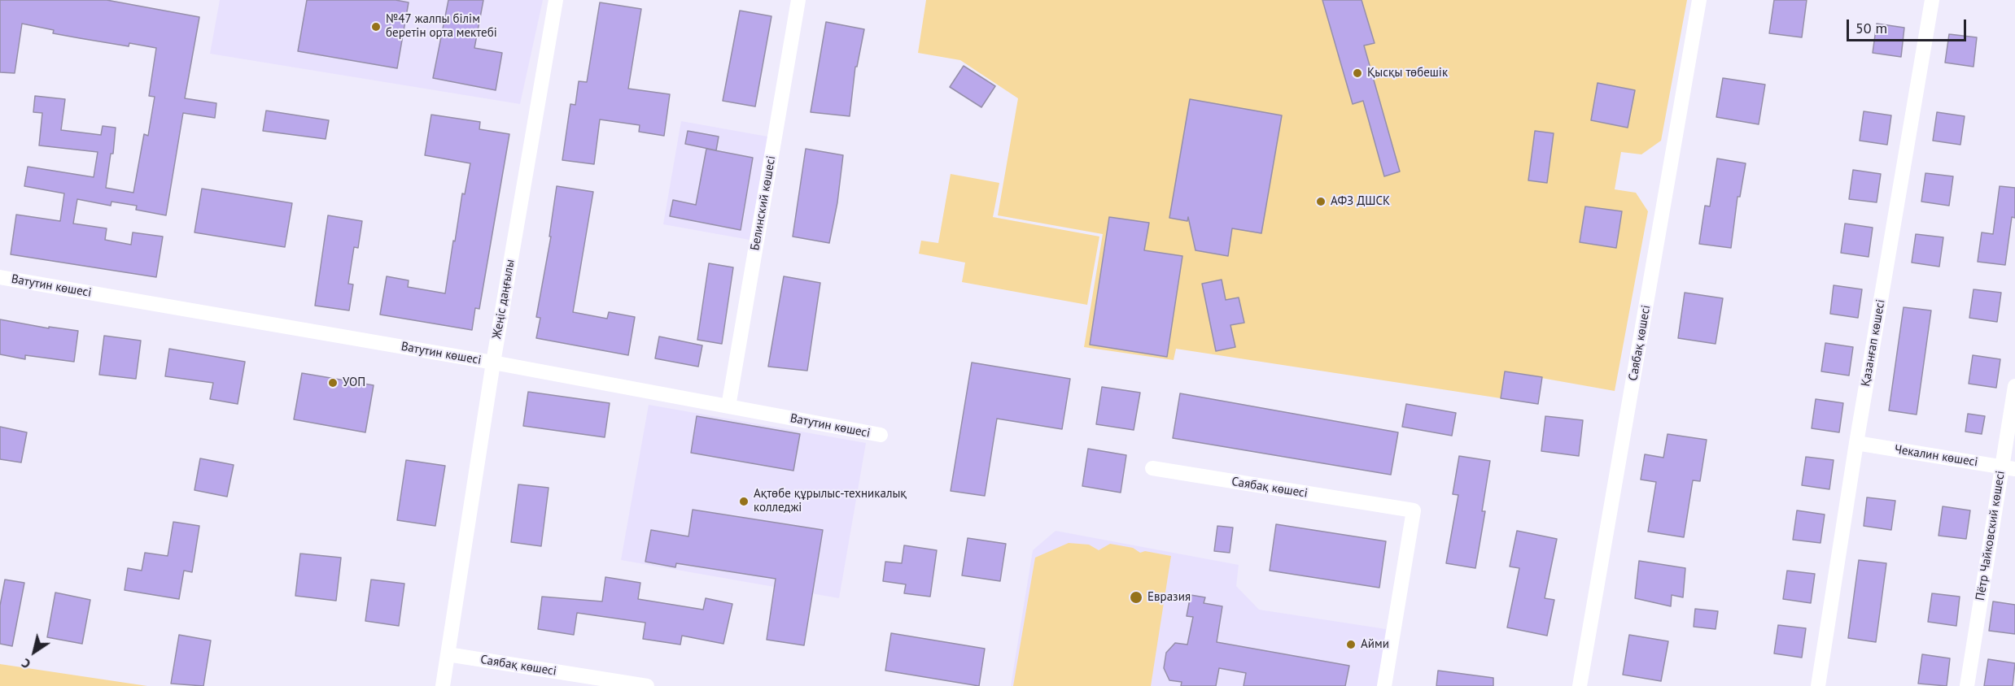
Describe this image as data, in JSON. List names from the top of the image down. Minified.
{"streets":{"street":["Белинский көшесі","Ватутин көшесі","Жеңіс даңғылы","Саябақ көшесі","Қазанғап көшесі","Чекалин көшесі","Пётр Чайковский көшесі"]},"crossings":[["Белинский көшесі","Ватутин көшесі"],["Ватутин көшесі","Жеңіс даңғылы"],["Жеңіс даңғылы","Саябақ көшесі"],["Қазанғап көшесі","Чекалин көшесі"],["Чекалин көшесі","Пётр Чайковский көшесі"]],"places":["№47 жалпы білім беретін орта мектебі","Қысқы төбешік","АФЗ ДШСК","УОП","Ақтөбе құрылыс-техникалық колледжі","Евразия","Айми"],"scale_bar":"50 m","north":"bottom left"}
